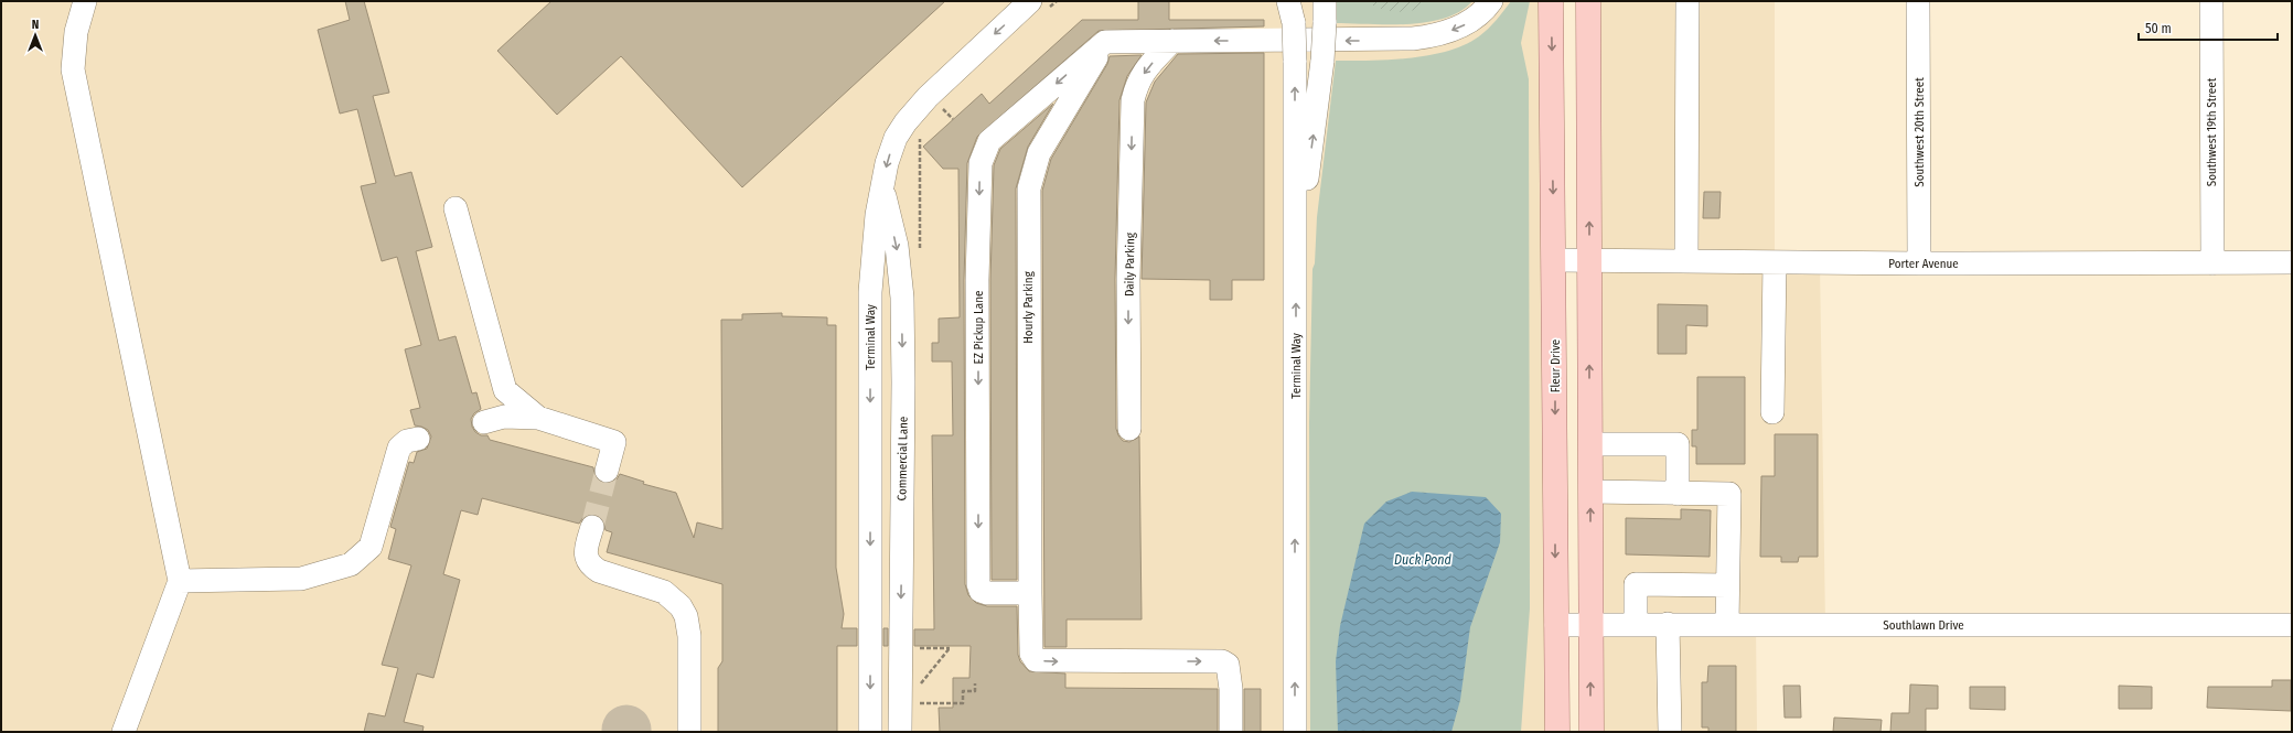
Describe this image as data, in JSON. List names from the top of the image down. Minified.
{"streets":{"main road":["Fleur Drive"],"street":["Southwest 20th Street","Southwest 19th Street","Porter Avenue","Daily Parking","Hourly Parking","EZ Pickup Lane","Terminal Way","Commercial Lane","Southlawn Drive"]},"crossings":[["Southwest 20th Street","Porter Avenue"],["Southwest 19th Street","Porter Avenue"],["Porter Avenue","Fleur Drive"],["Hourly Parking","EZ Pickup Lane"],["Terminal Way","Commercial Lane"],["Fleur Drive","Southlawn Drive"]],"one_way":["Daily Parking","EZ Pickup Lane","Commercial Lane"],"water":["Duck Pond"],"scale_bar":"50 m","north":"top"}
